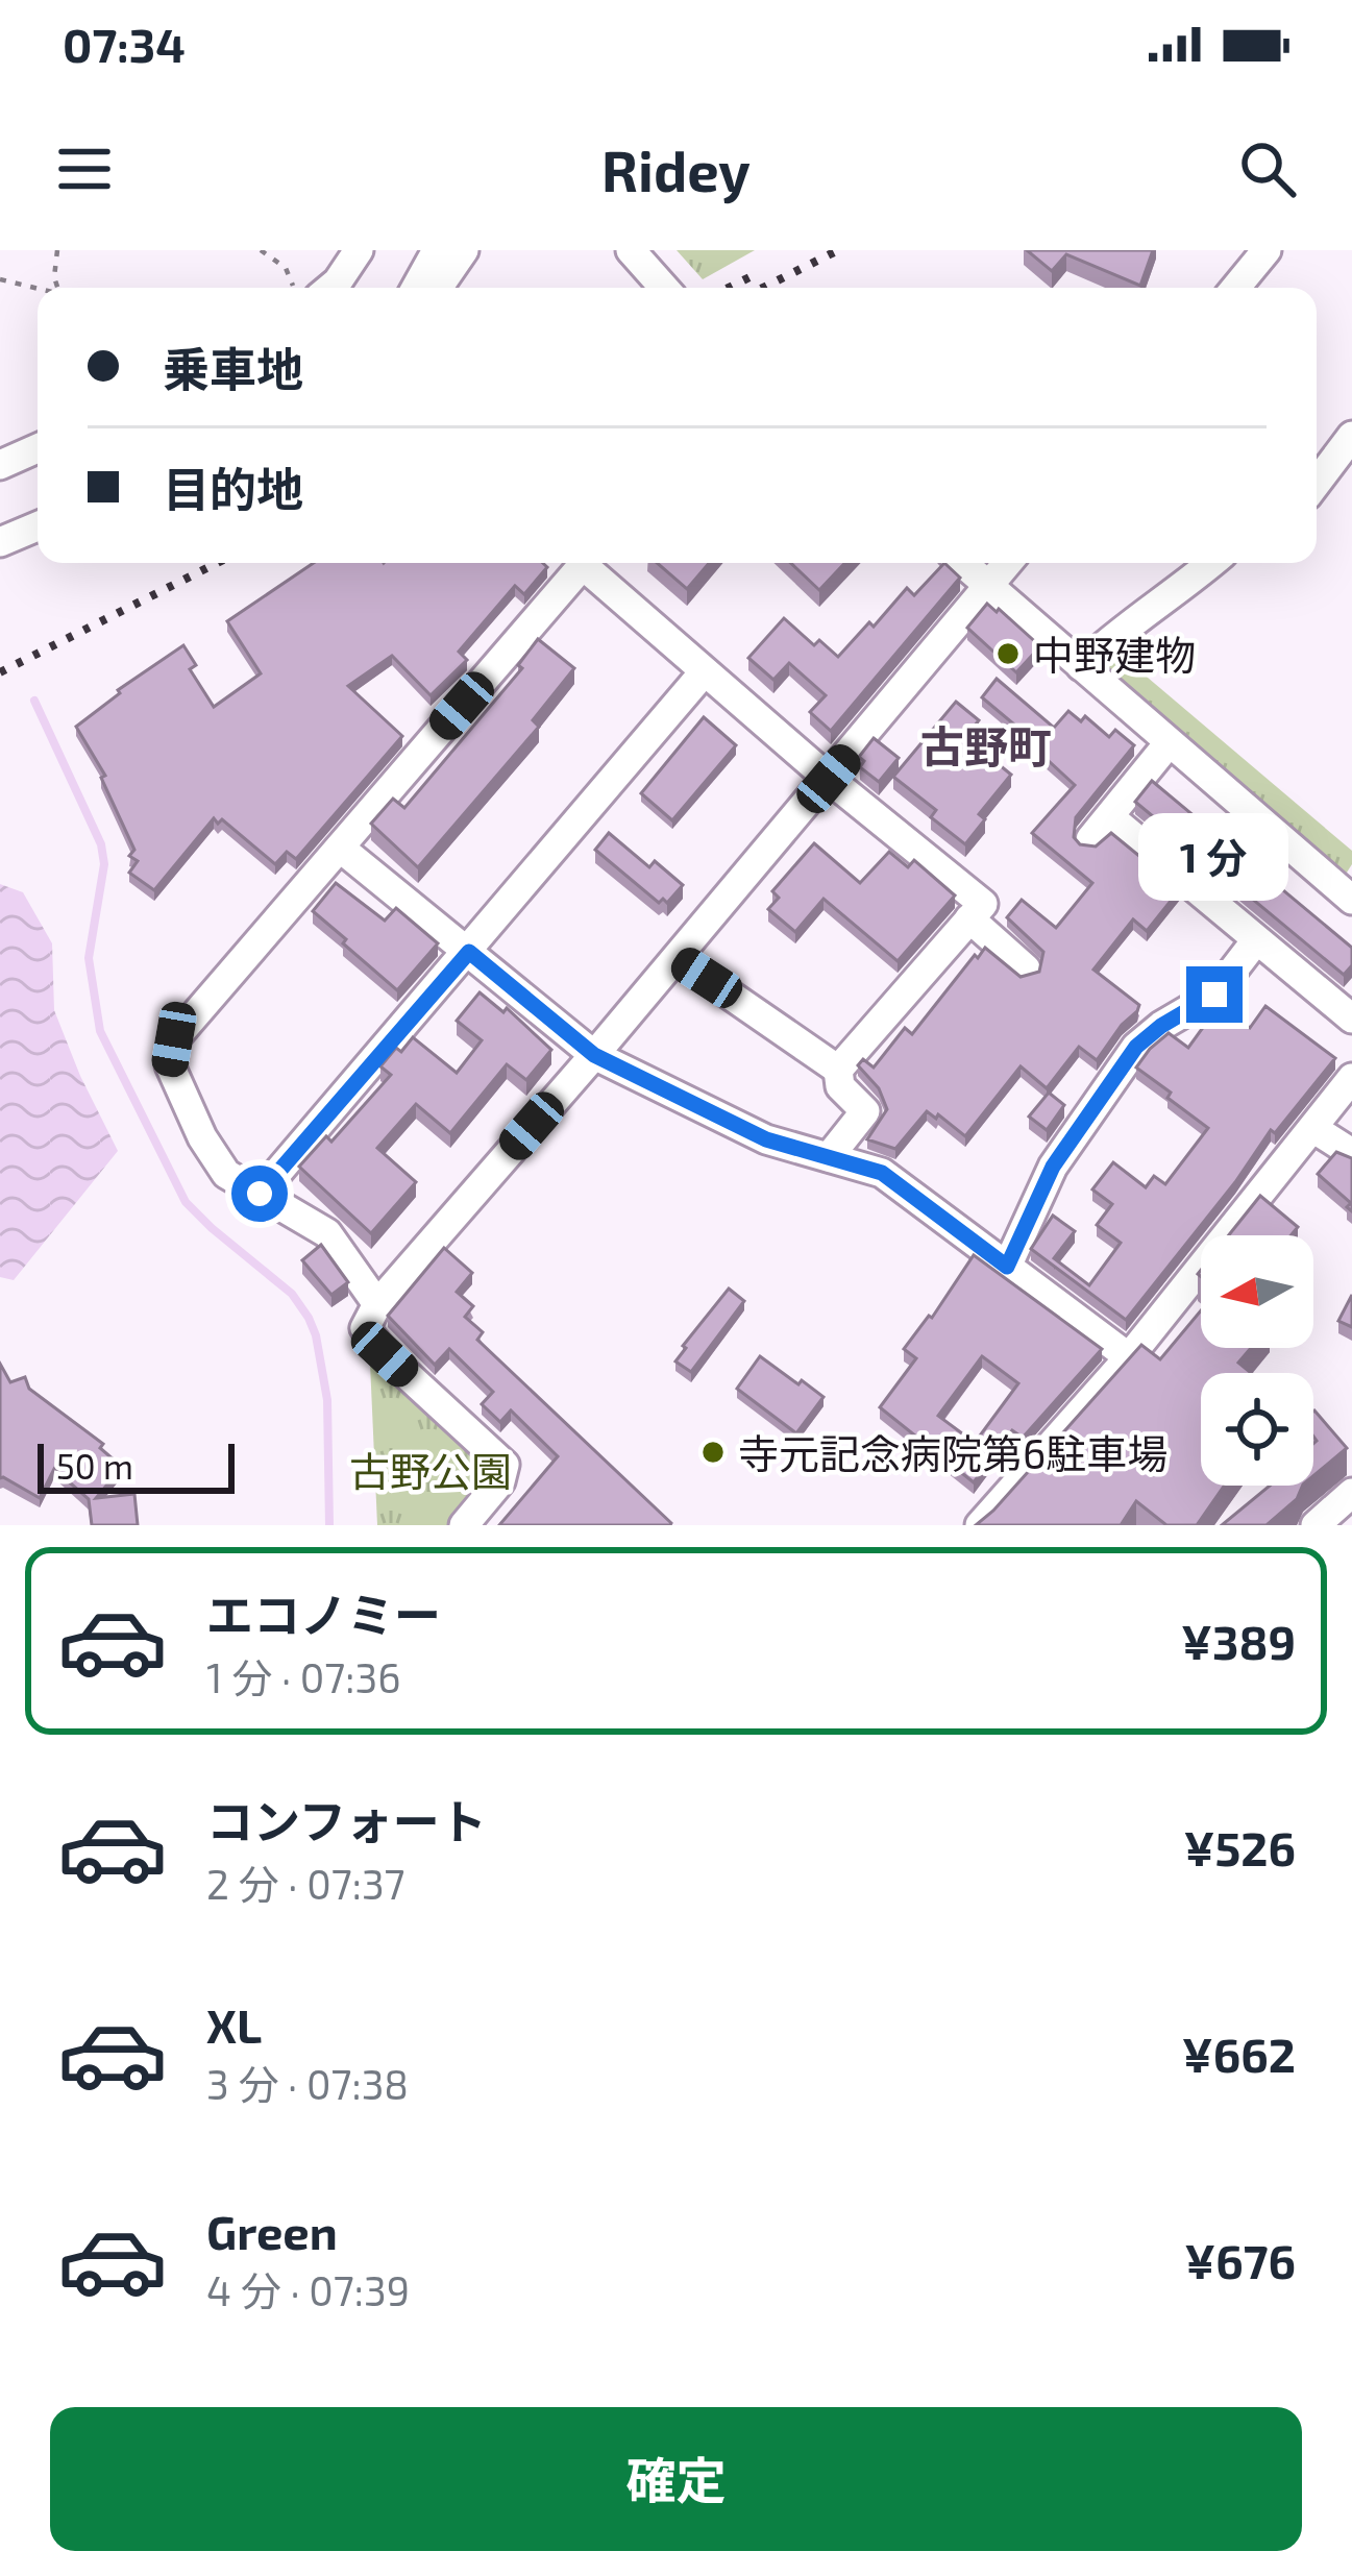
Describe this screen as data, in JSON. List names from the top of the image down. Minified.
{"districts":["古野町"],"parks":["古野公園"],"places":["中野建物","寺元記念病院第6駐車場"],"scale_bar":"50 m","north":"left","page":{"status":"07:34","header":"Ridey","banner":["乗車地","目的地"],"bubble":"1 分","scale":"50 m","list":[{"name":"エコノミー","note":"1 分 · 07:36","value":"¥389"},{"name":"コンフォート","note":"2 分 · 07:37","value":"¥526"},{"name":"XL","note":"3 分 · 07:38","value":"¥662"},{"name":"Green","note":"4 分 · 07:39","value":"¥676"}],"buttons":"確定"}}
